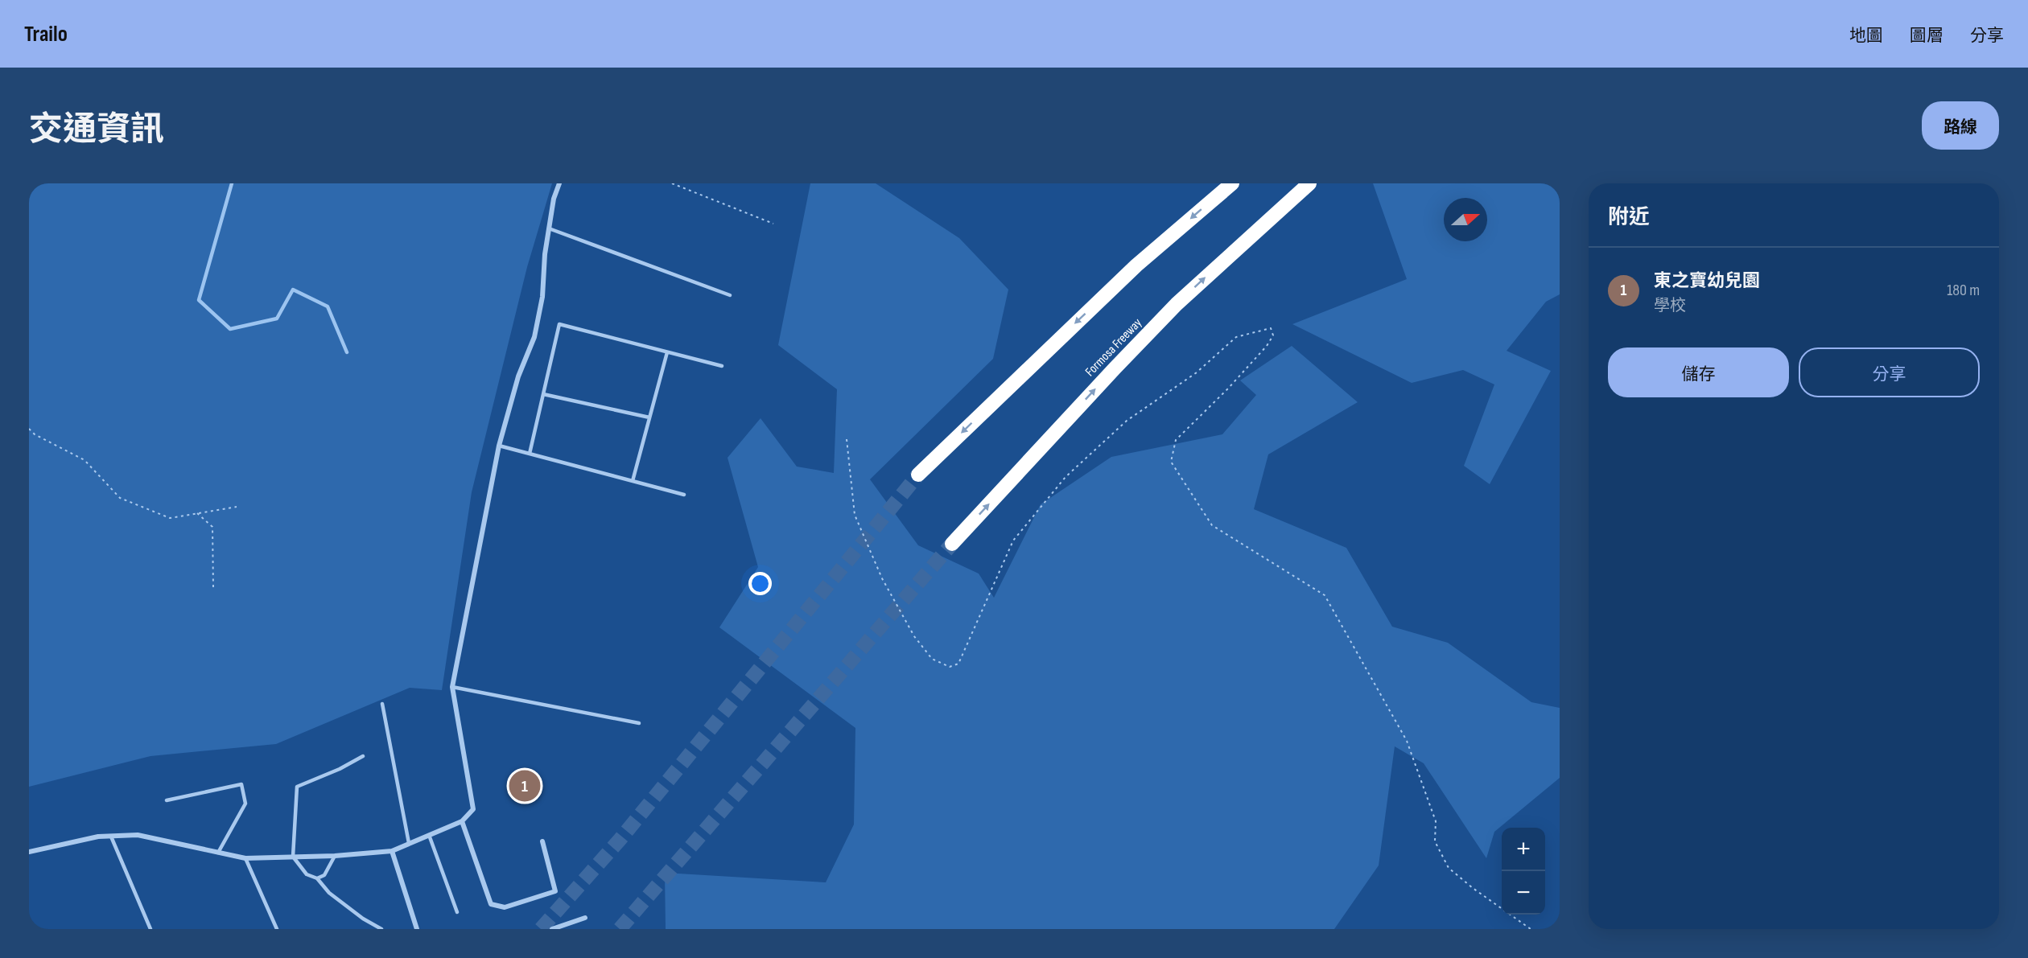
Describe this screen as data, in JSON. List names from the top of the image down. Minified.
{"streets":{"highway":["Formosa Freeway"]},"north":"right","page":{"header":"Trailo","nav":["地圖","圖層","分享"],"title":"交通資訊","buttons":["路線",["儲存","分享"]],"heading":"附近","list":[{"mark":"1","name":"東之寶幼兒園","note":"學校","value":"180 m"}],"pins":"1","map_buttons":["+","−"]}}
